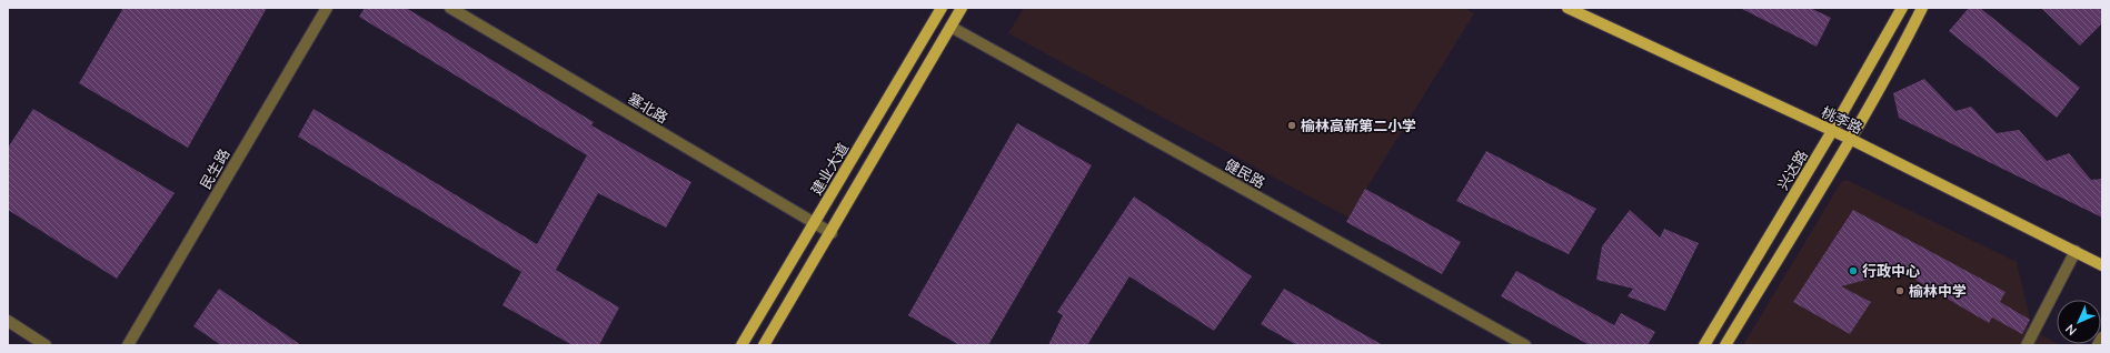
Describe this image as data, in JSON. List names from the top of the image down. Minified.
{"streets":{"main road":["桃李路","建业大道","兴达路"],"street":["塞北路","民生路","健民路"]},"crossings":[["塞北路","建业大道"],["桃李路","兴达路"]],"places":["榆林高新第二小学","行政中心","榆林中学"],"north":"bottom left"}
